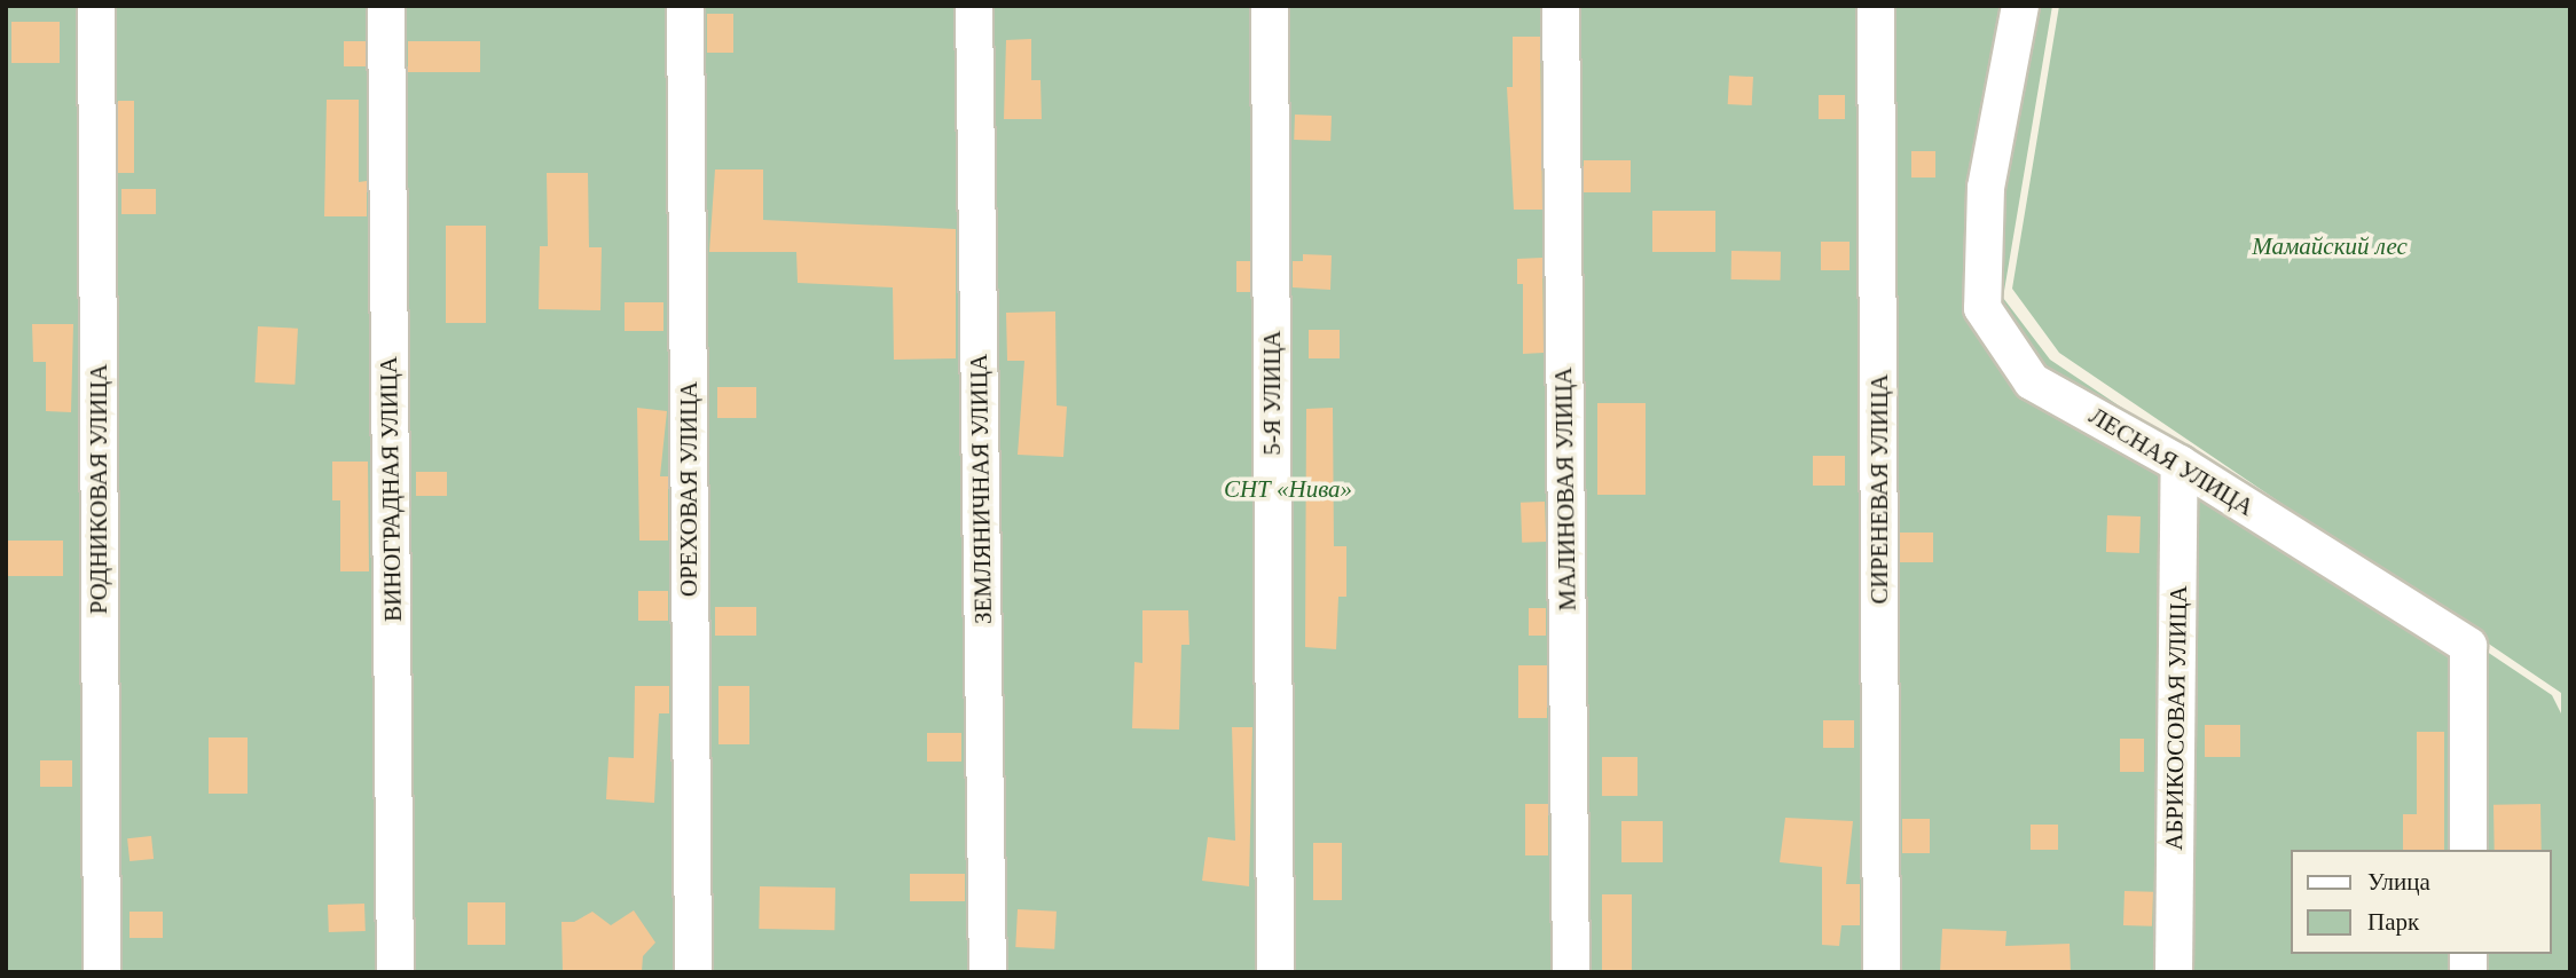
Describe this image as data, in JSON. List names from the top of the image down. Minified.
{"streets":{"street":["5-Я УЛИЦА","ЛЕСНАЯ УЛИЦА","РОДНИКОВАЯ УЛИЦА","ВИНОГРАДНАЯ УЛИЦА","ОРЕХОВАЯ УЛИЦА","ЗЕМЛЯНИЧНАЯ УЛИЦА","МАЛИНОВАЯ УЛИЦА","СИРЕНЕВАЯ УЛИЦА","АБРИКОСОВАЯ УЛИЦА"]},"crossings":[["ЛЕСНАЯ УЛИЦА","АБРИКОСОВАЯ УЛИЦА"]],"parks":["Мамайский лес","СНТ «Нива»"],"legend":["Улица","Парк"]}
